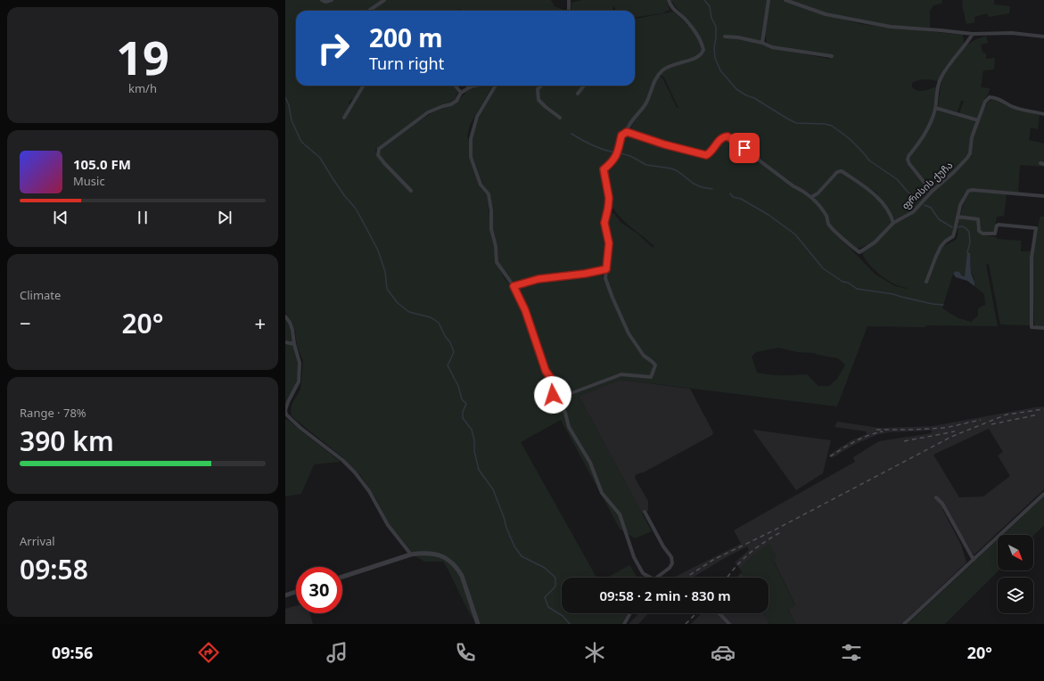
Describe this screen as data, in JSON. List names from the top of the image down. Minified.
{"streets":{"street":["ფრისის ქუჩა"]},"north":"bottom right","page":{"tile":[["19","km/h"],"Climate",["Range · 78%","390 km"],["Arrival","09:58"]],"turn":["200 m","Turn right"],"song":["105.0 FM","Music"],"heat":["−","20°","+"],"limit":"30","trip":"09:58 · 2 min · 830 m","tabs":["09:56","20°"]}}
